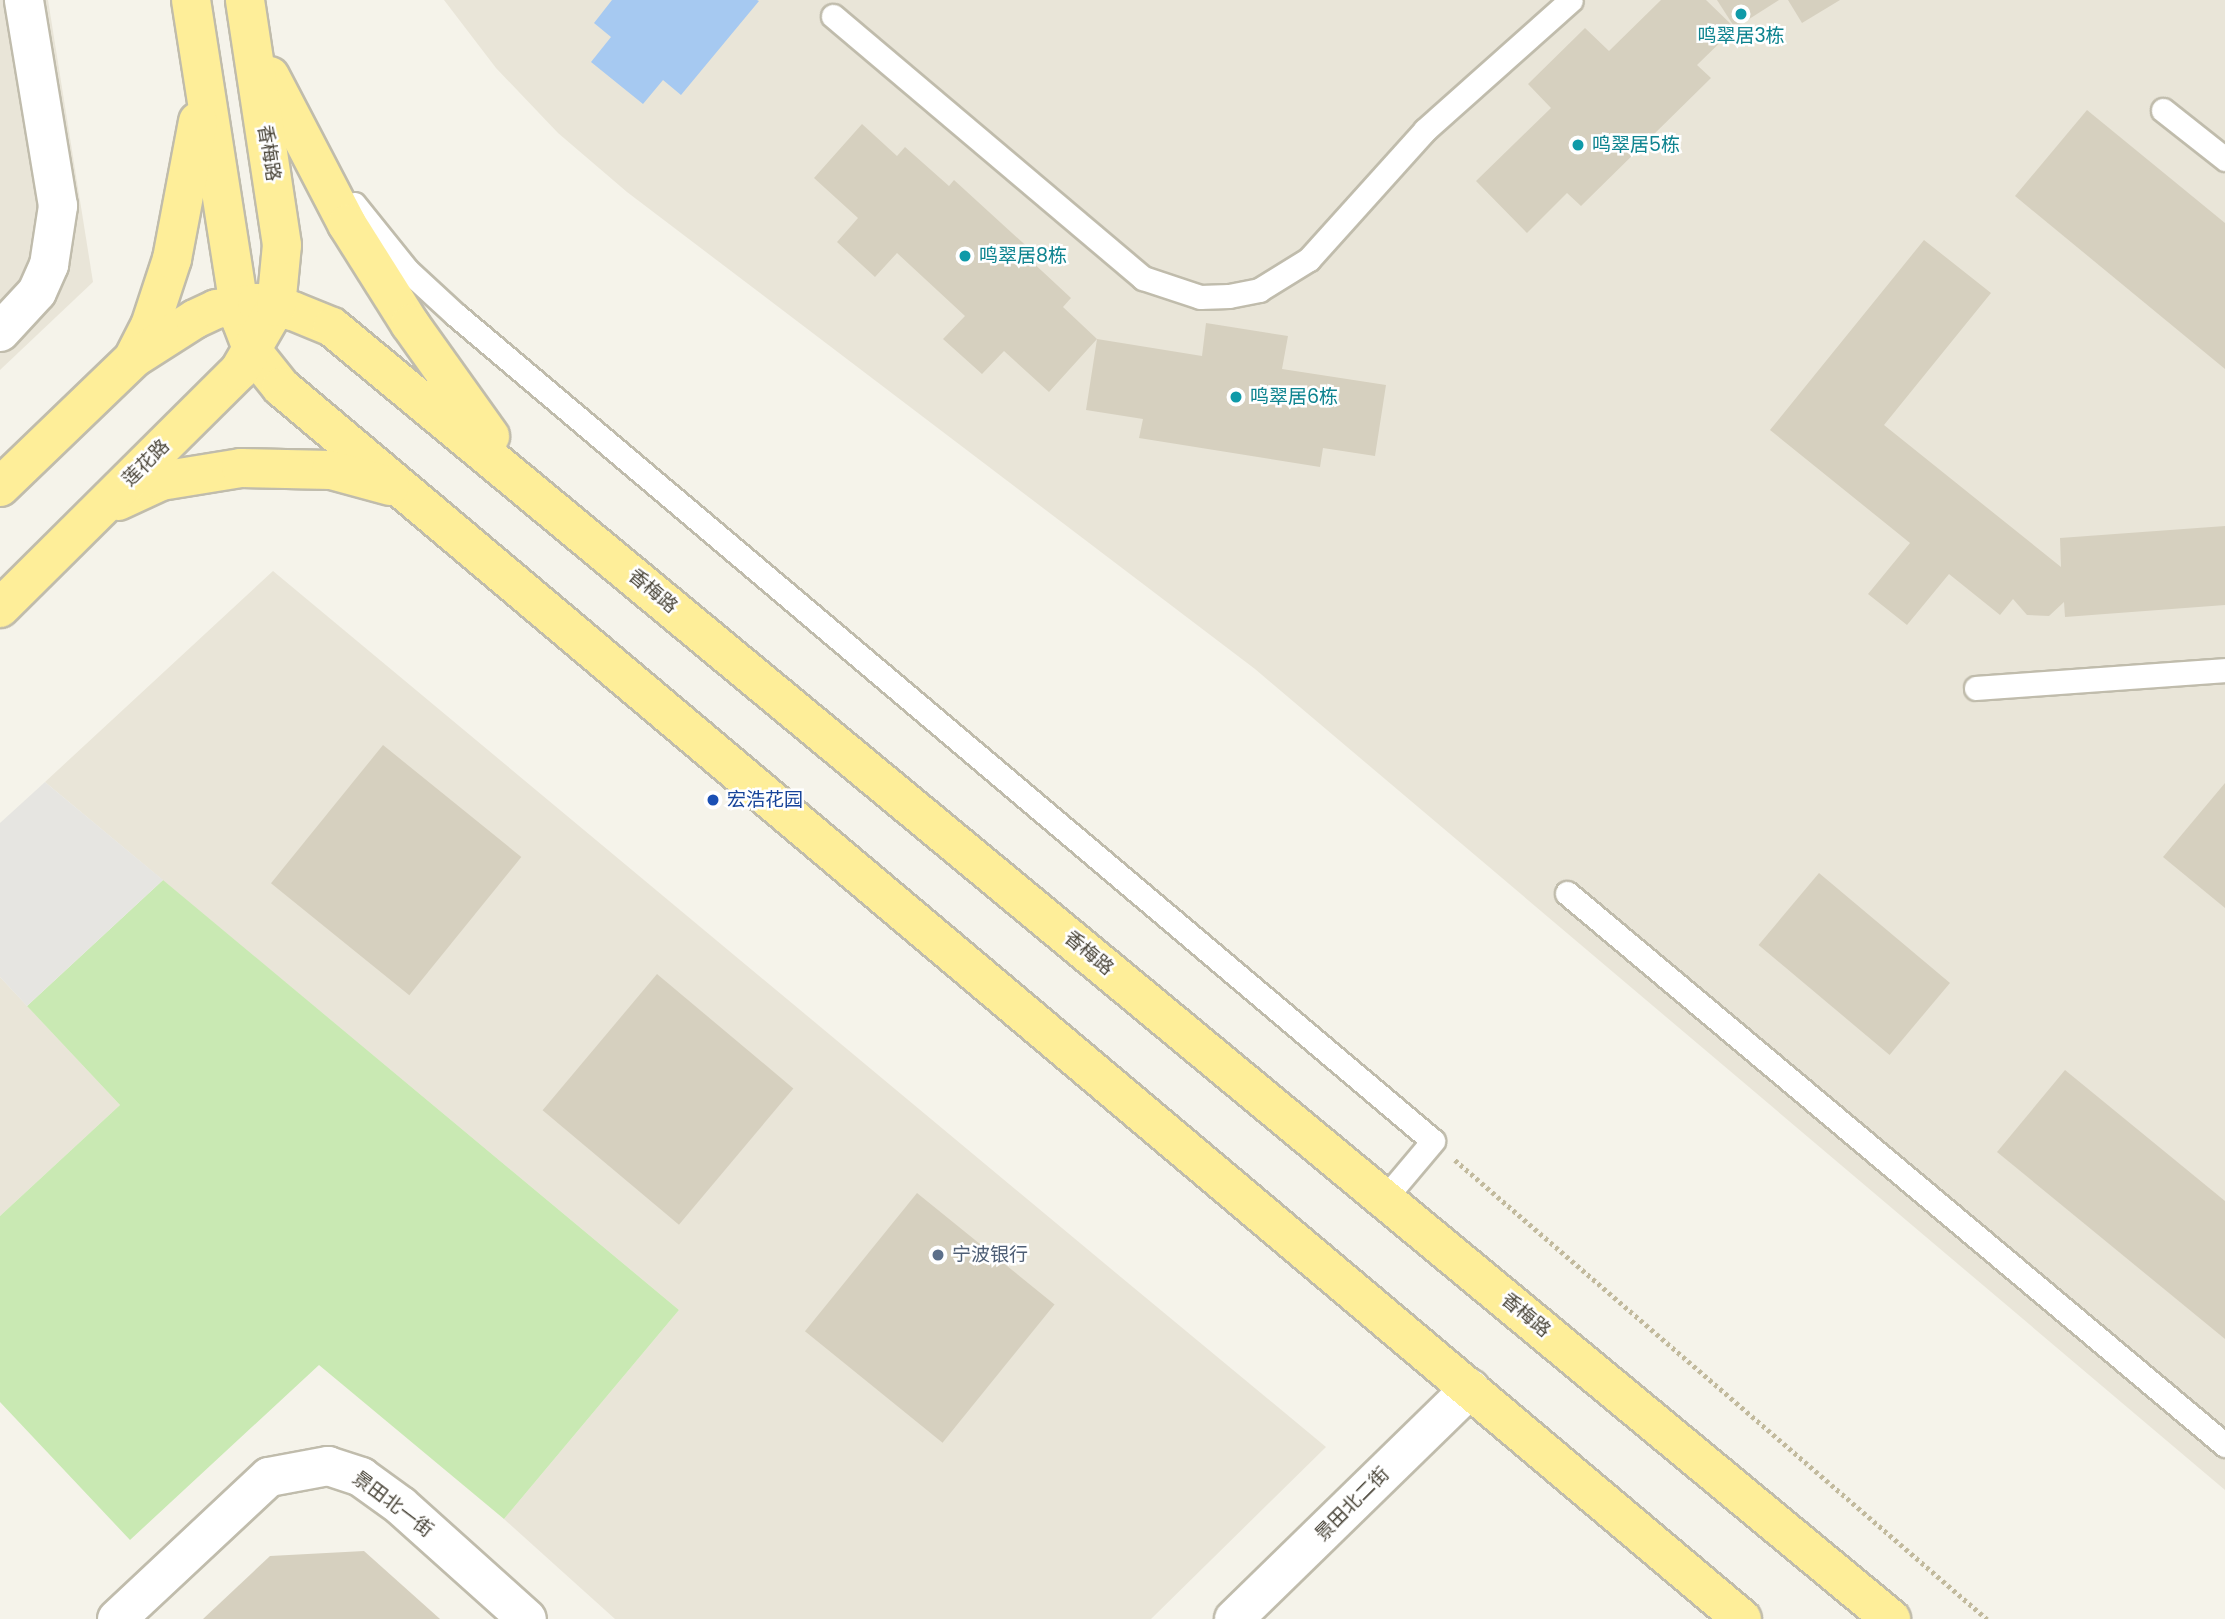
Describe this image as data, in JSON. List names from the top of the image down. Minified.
{"streets":{"main road":["香梅路","莲花路"],"street":["景田北一街","景田北二街"]},"crossings":[["香梅路","莲花路"]],"places":["鸣翠居3栋","鸣翠居5栋","鸣翠居8栋","鸣翠居6栋","宏浩花园","宁波银行"]}
